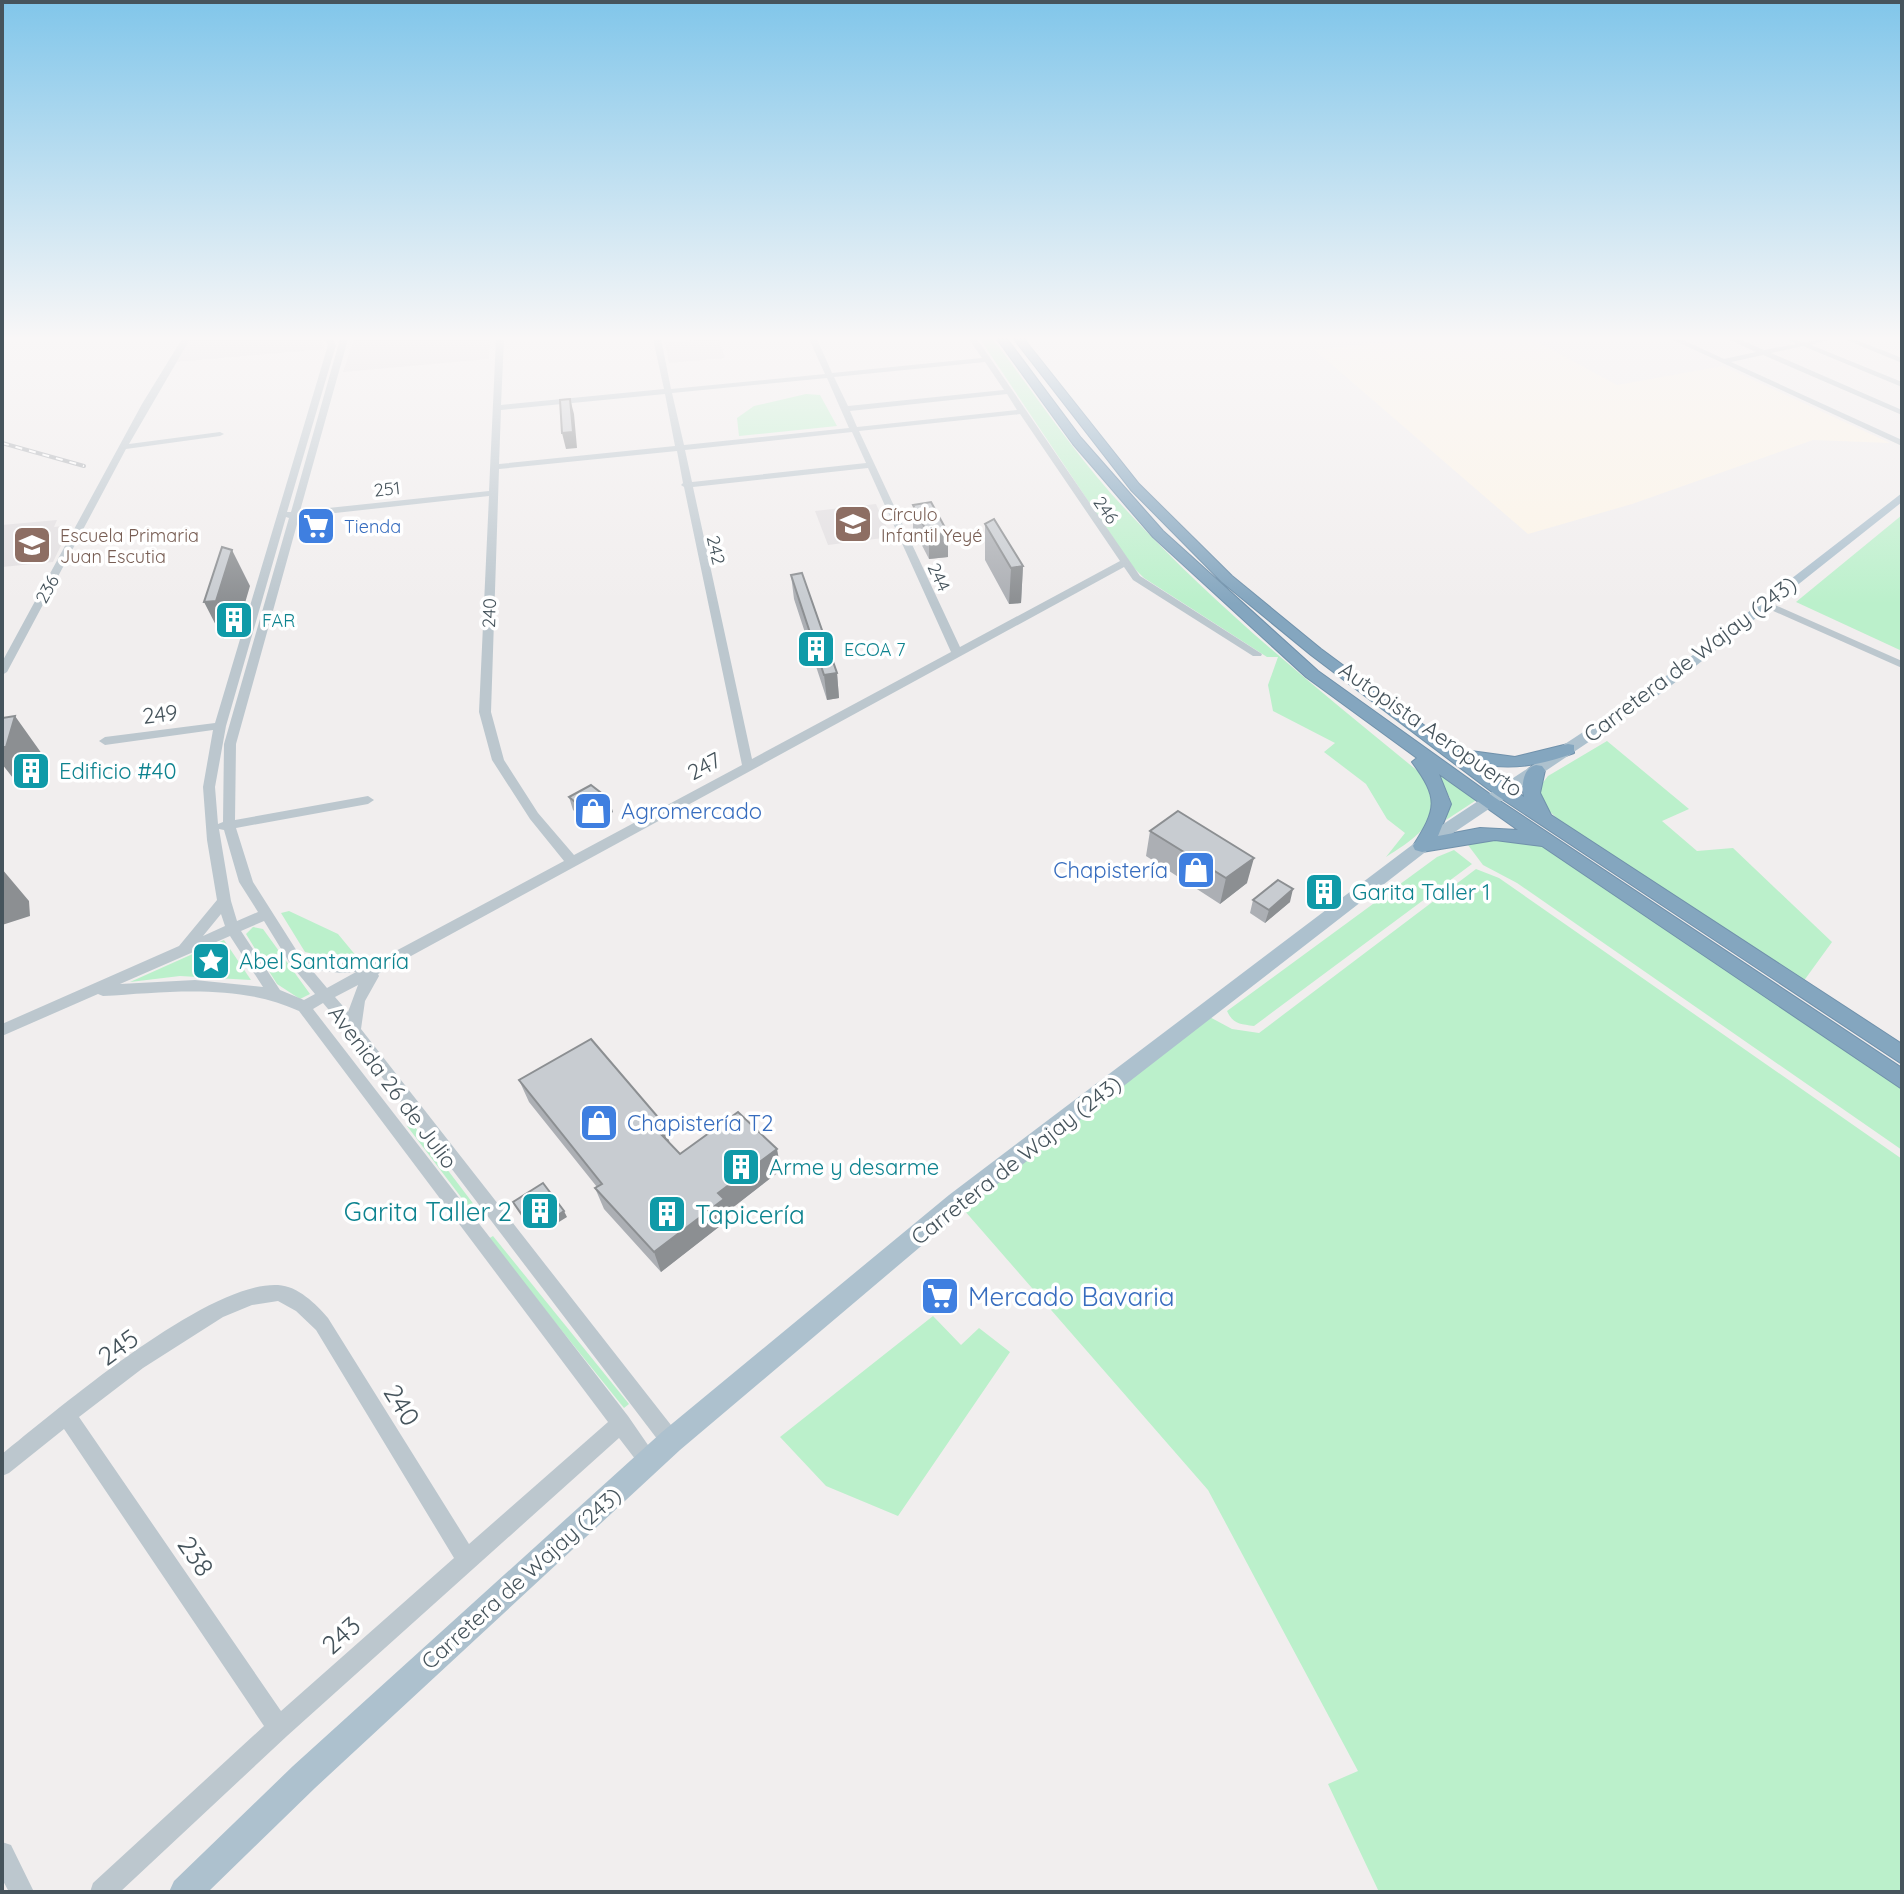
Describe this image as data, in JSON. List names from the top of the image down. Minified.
{"streets":{"highway":["Autopista Aeropuerto"],"main road":["Carretera de Wajay (243)"],"street":["251","246","242","244","236","240","249","247","Avenida 26 de Julio","245","238","243"]},"crossings":[["251","240"],["251","Avenida 26 de Julio"],["246","247"],["242","247"],["244","247"],["240","247"],["240","245"],["240","243"],["Carretera de Wajay (243)","Autopista Aeropuerto"],["Carretera de Wajay (243)","Avenida 26 de Julio"],["249","Avenida 26 de Julio"],["247","Avenida 26 de Julio"],["Avenida 26 de Julio","243"],["245","238"],["238","243"]],"places":{"school or university":["Círculo Infantil Yeyé","Escuela Primaria Juan Escutia"],"supermarket":["Tienda","Mercado Bavaria"],"building":["FAR","ECOA 7","Edificio #40","Garita Taller 1","Arme y desarme","Garita Taller 2","Tapicería"],"shop":["Agromercado","Chapistería","Chapistería T2"],"place":["Abel Santamaría"]}}
